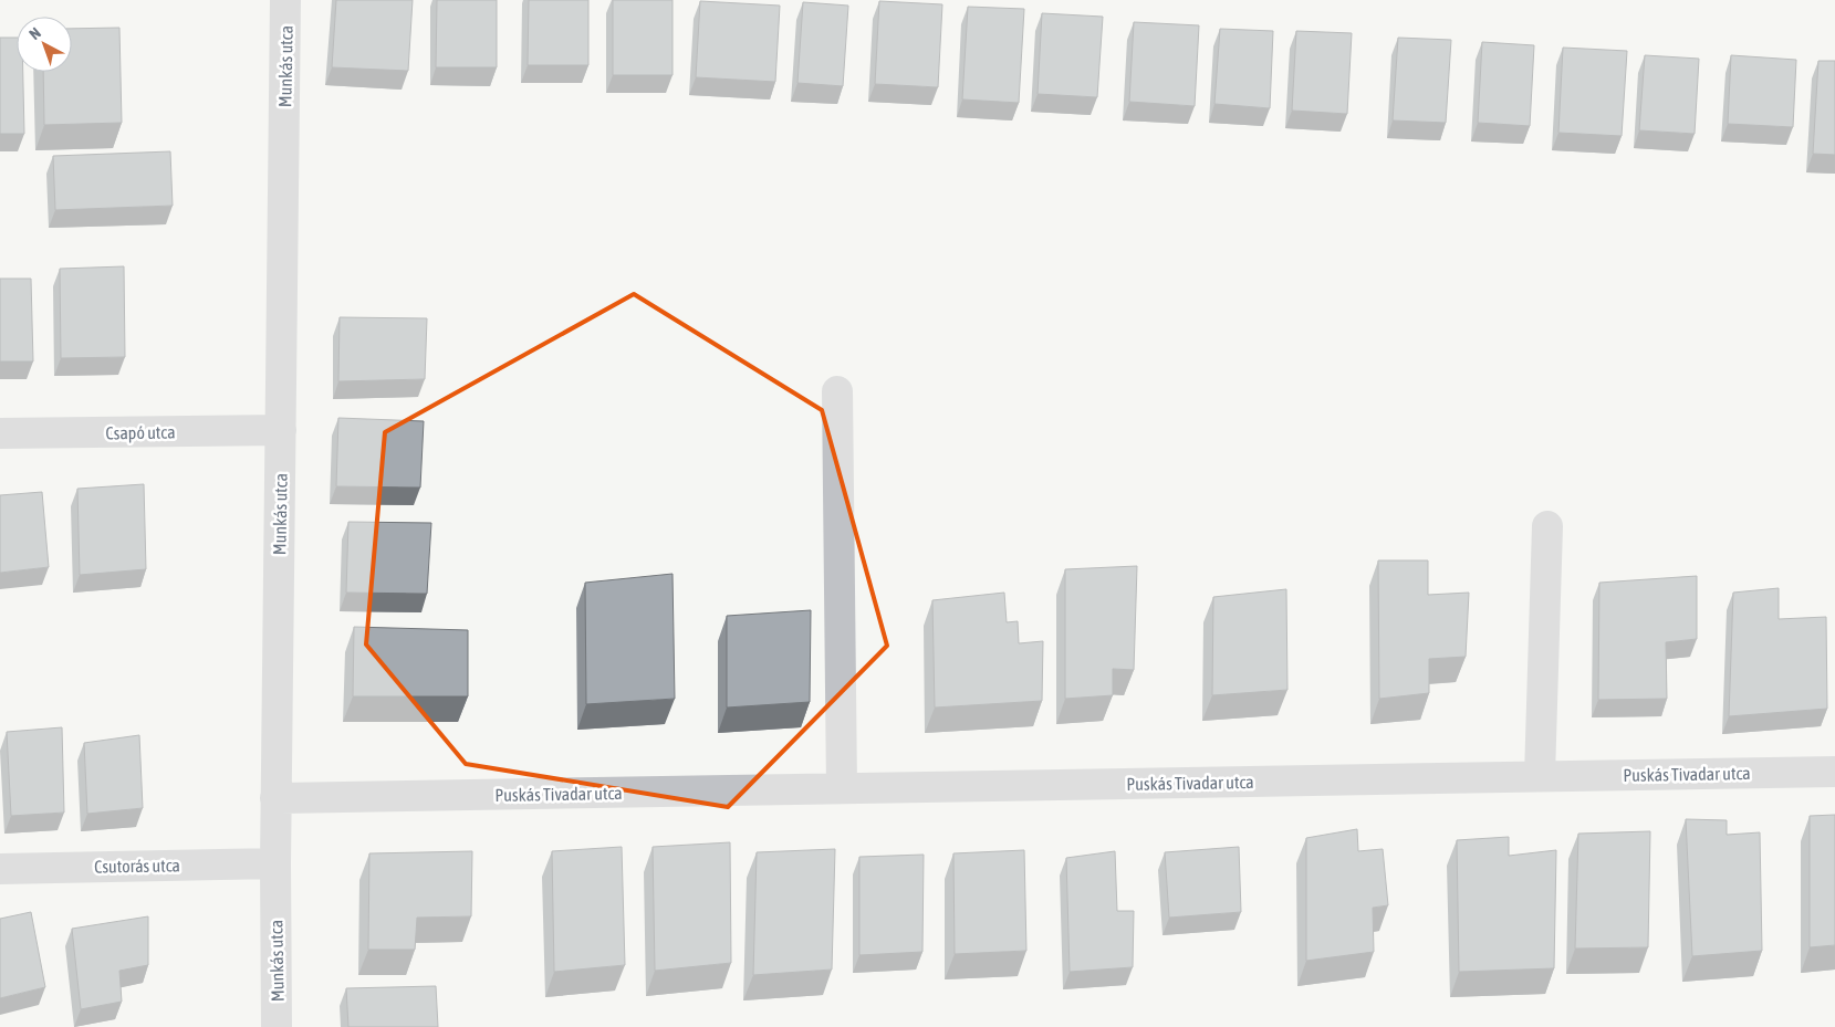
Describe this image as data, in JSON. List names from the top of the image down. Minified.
{"streets":{"street":["Munkás utca","Csapó utca","Puskás Tivadar utca","Csutorás utca"]},"crossings":[["Munkás utca","Csapó utca"],["Munkás utca","Puskás Tivadar utca"],["Munkás utca","Csutorás utca"]],"north":"top left"}
